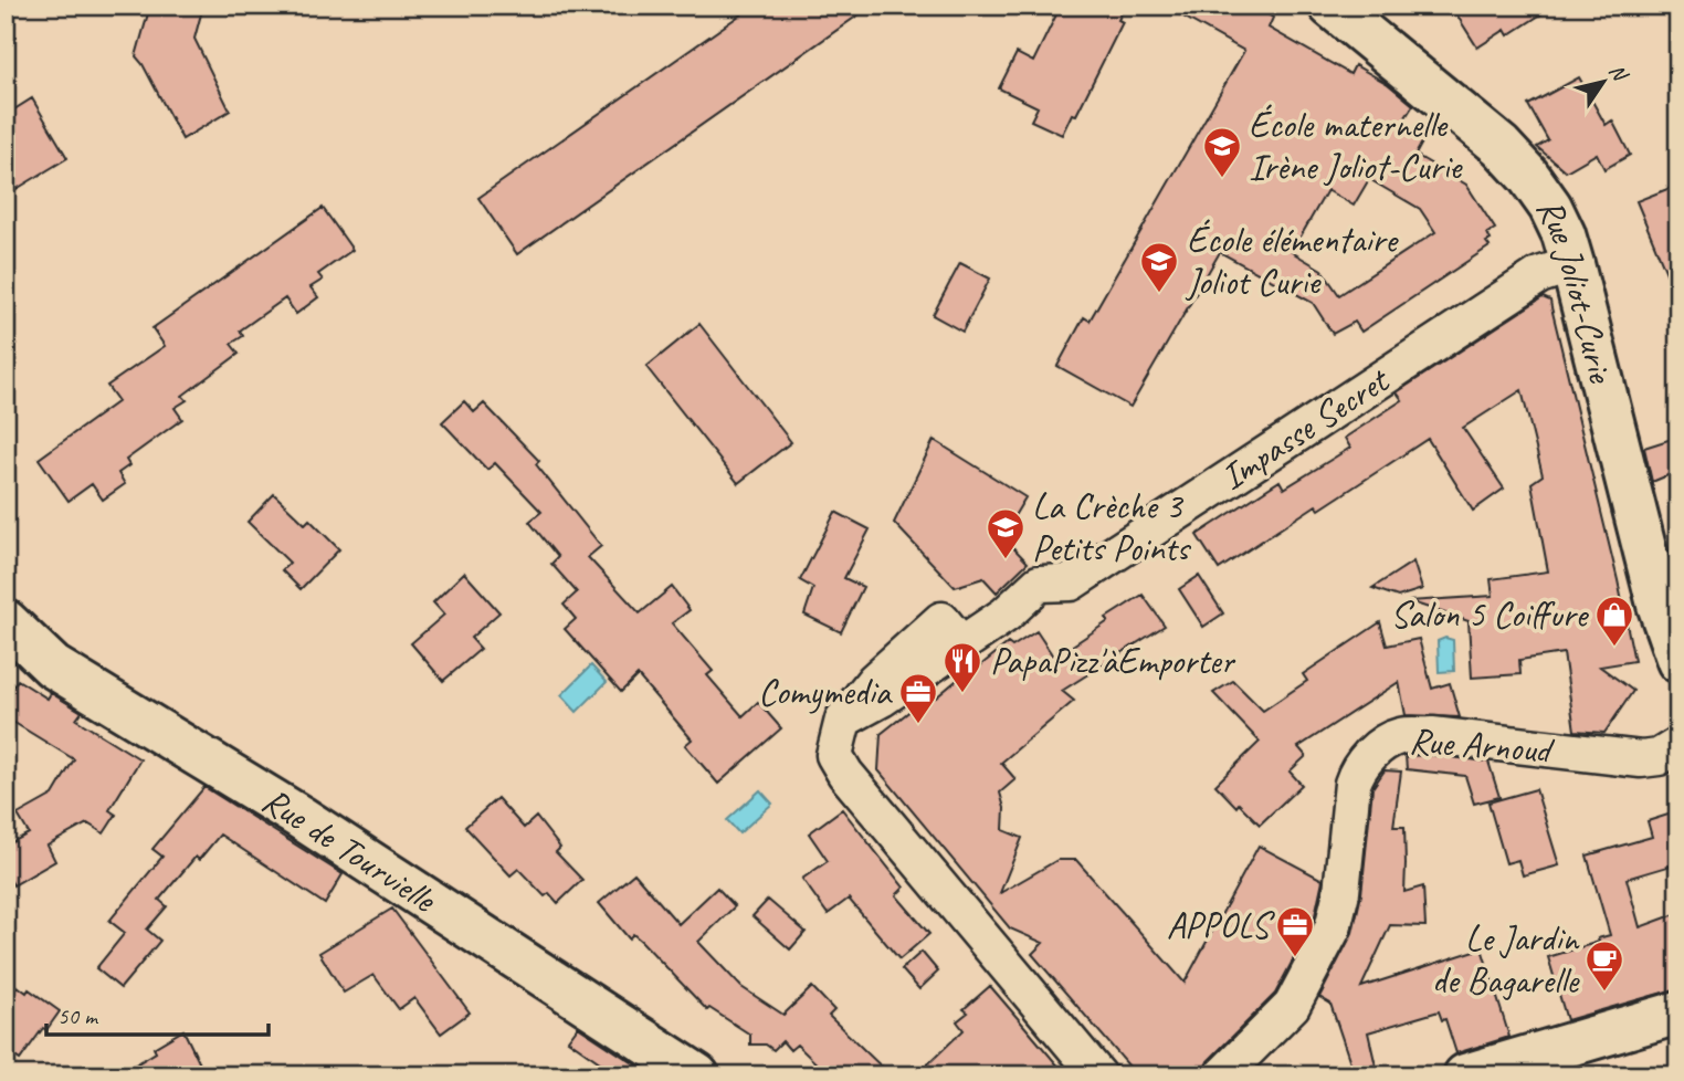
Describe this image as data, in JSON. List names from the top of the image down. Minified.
{"streets":{"main road":["Rue Joliot-Curie","Rue de Tourvielle"],"street":["Impasse Secret","Rue Arnoud"]},"crossings":[["Rue Joliot-Curie","Impasse Secret"]],"places":{"school or university":["École maternelle Irène Joliot-Curie","École élémentaire Joliot Curie","La Crèche 3 Petits Points"],"shop":["Salon 5 Coiffure"],"restaurant":["PapaPizz'àEmporter"],"office":["Comymedia","APPOLS"],"cafe":["Le Jardin de Bagarelle"]},"scale_bar":"50 m","north":"top right"}
